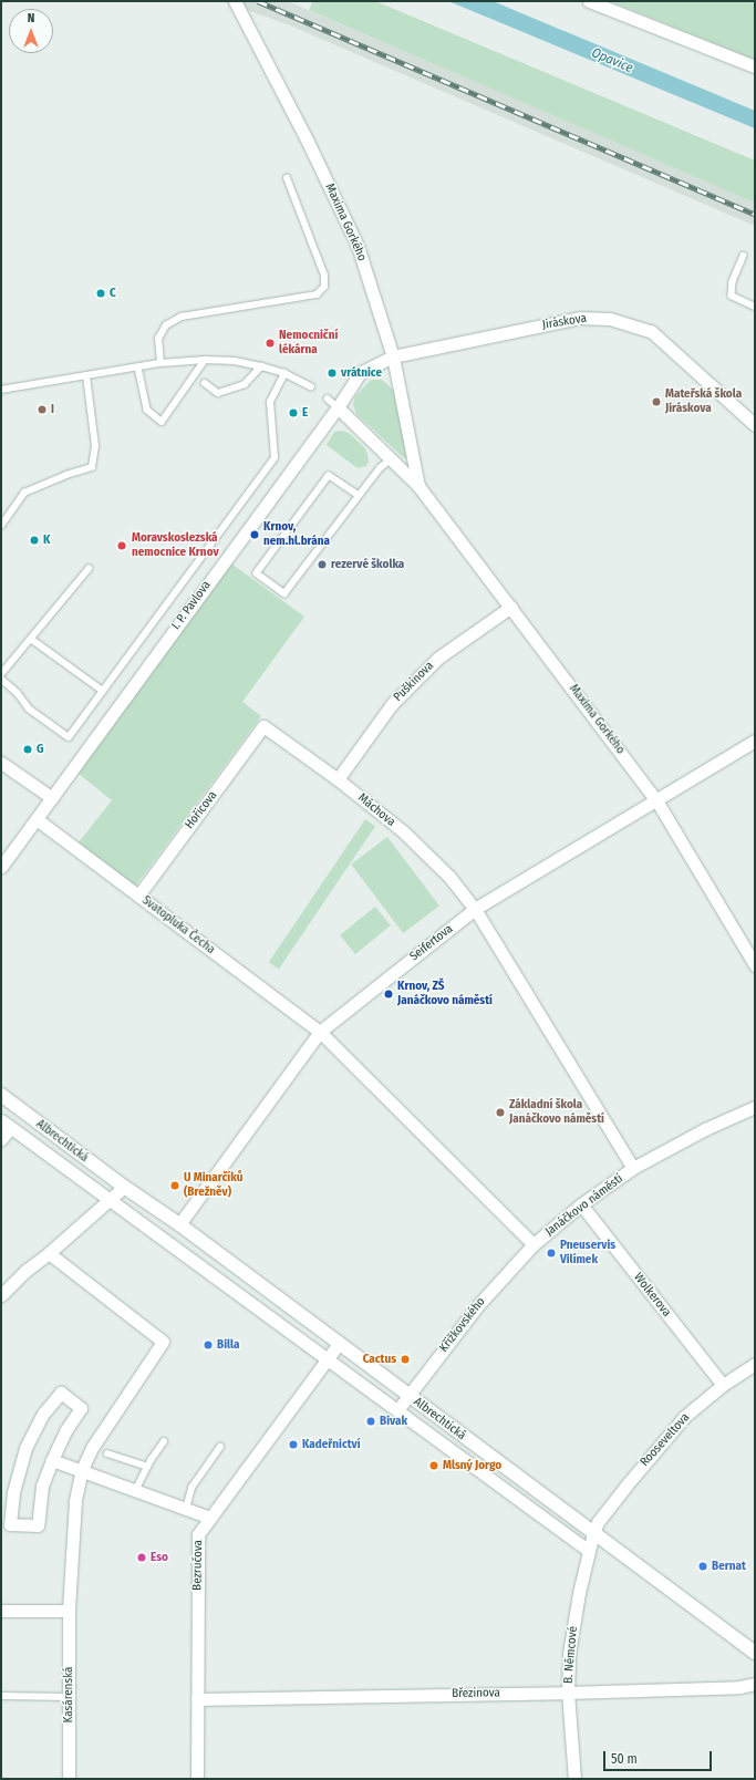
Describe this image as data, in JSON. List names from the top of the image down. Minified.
{"streets":{"main road":["Albrechtická"],"street":["Maxima Gorkého","Jiráskova","I. P. Pavlova","Puškinova","Hořicova","Máchova","Svatopluka Čecha","Seifertova","Janáčkovo náměstí","Wolkerova","Křižkovského","Rooseveltova","Bezručova","B. Němcové","Březinova","Kasárenská"]},"crossings":[["Maxima Gorkého","Jiráskova"],["Maxima Gorkého","I. P. Pavlova"],["Maxima Gorkého","Puškinova"],["Maxima Gorkého","Seifertova"],["Jiráskova","I. P. Pavlova"],["I. P. Pavlova","Svatopluka Čecha"],["Puškinova","Máchova"],["Hořicova","Máchova"],["Hořicova","Svatopluka Čecha"],["Máchova","Seifertova"],["Máchova","Janáčkovo náměstí"],["Svatopluka Čecha","Seifertova"],["Svatopluka Čecha","Janáčkovo náměstí"],["Seifertova","Albrechtická"],["Seifertova","Janáčkovo náměstí"],["Albrechtická","Křižkovského"],["Albrechtická","Rooseveltova"],["Albrechtická","Bezručova"],["Albrechtická","B. Němcové"],["Janáčkovo náměstí","Wolkerova"],["Janáčkovo náměstí","Křižkovského"],["Wolkerova","Rooseveltova"],["Rooseveltova","B. Němcové"],["Bezručova","Březinova"],["B. Němcové","Březinova"]],"water":["Opavice"],"places":["C","Nemocniční lékárna","vrátnice","Mateřská škola Jiráskova","I","E","Krnov, nem.hl.brána","K","Moravskoslezská nemocnice Krnov","rezervé školka","G","Krnov, ZŠ Janáčkovo náměstí","Základní škola Janáčkovo náměstí","U Minarčíků (Brežněv)","Pneuservis Vilímek","Billa","Cactus","Bivak","Kadeřnictví","Mlsný Jorgo","Eso","Bernat"],"scale_bar":"50 m","north":"top"}
